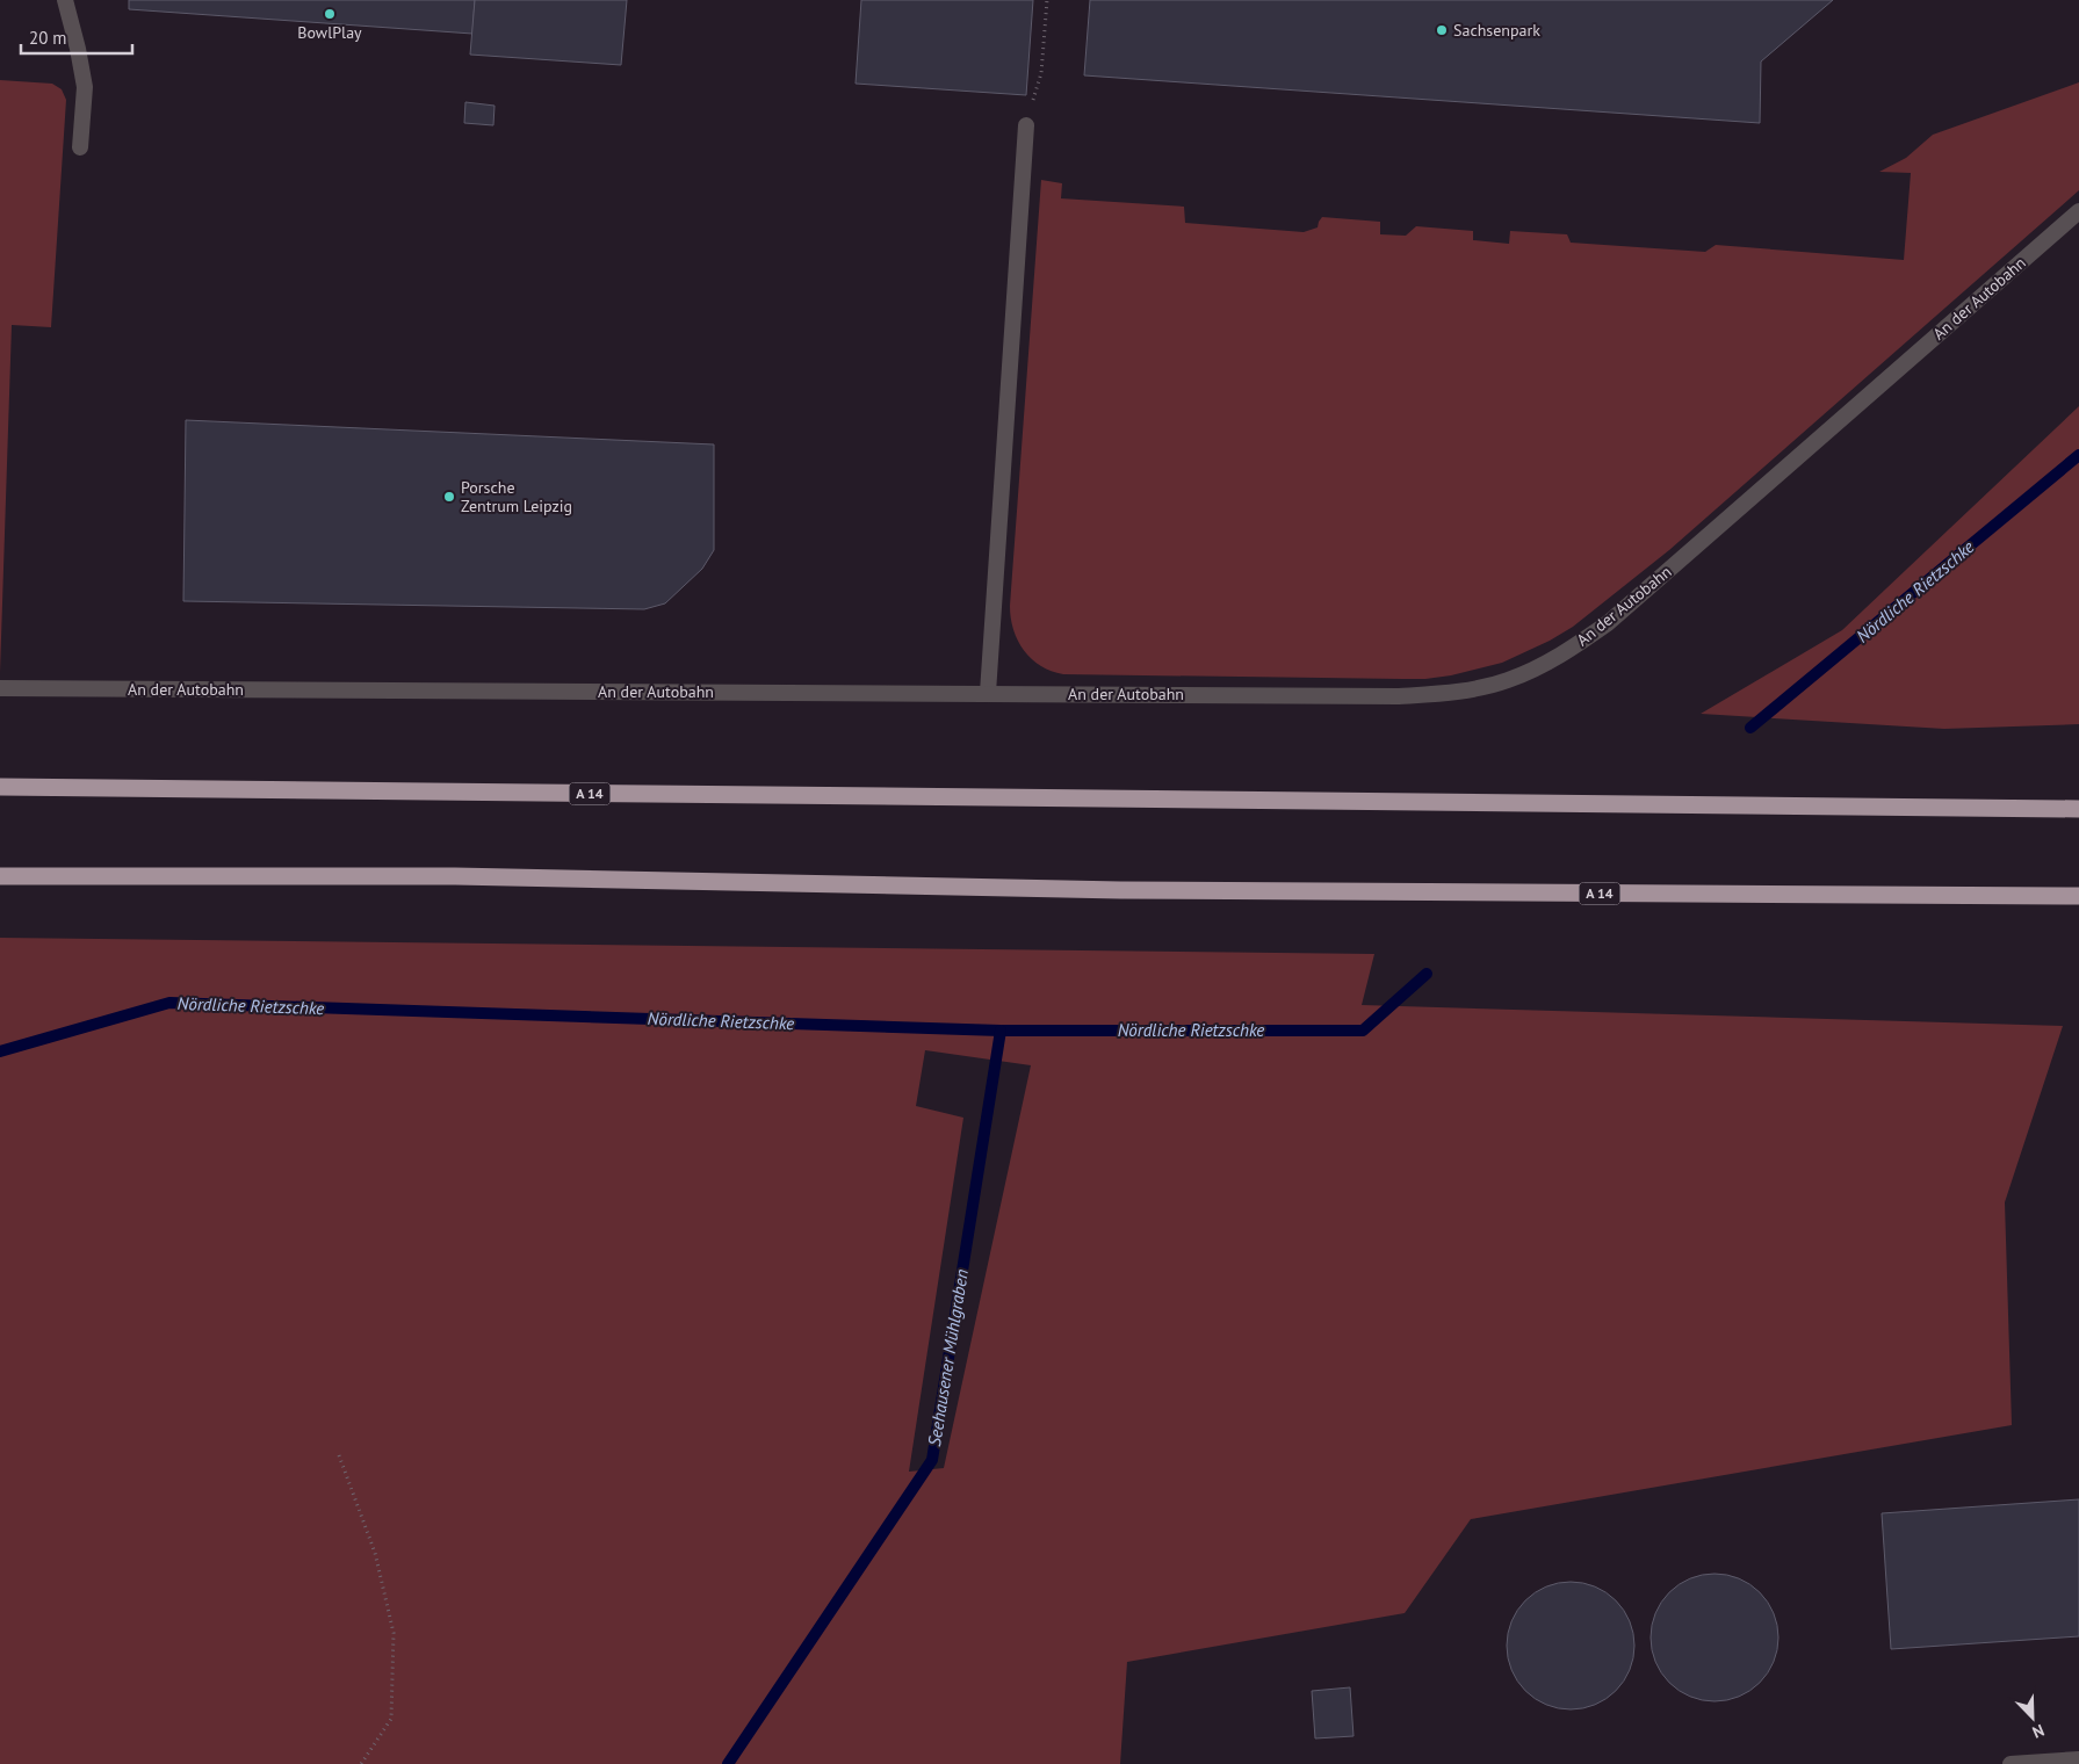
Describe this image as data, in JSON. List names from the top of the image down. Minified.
{"streets":{"highway":["A 14"],"street":["An der Autobahn"]},"water":["Nördliche Rietzschke","Seehausener Mühlgraben"],"places":["BowlPlay","Sachsenpark","Porsche Zentrum Leipzig"],"scale_bar":"20 m","north":"bottom right"}
